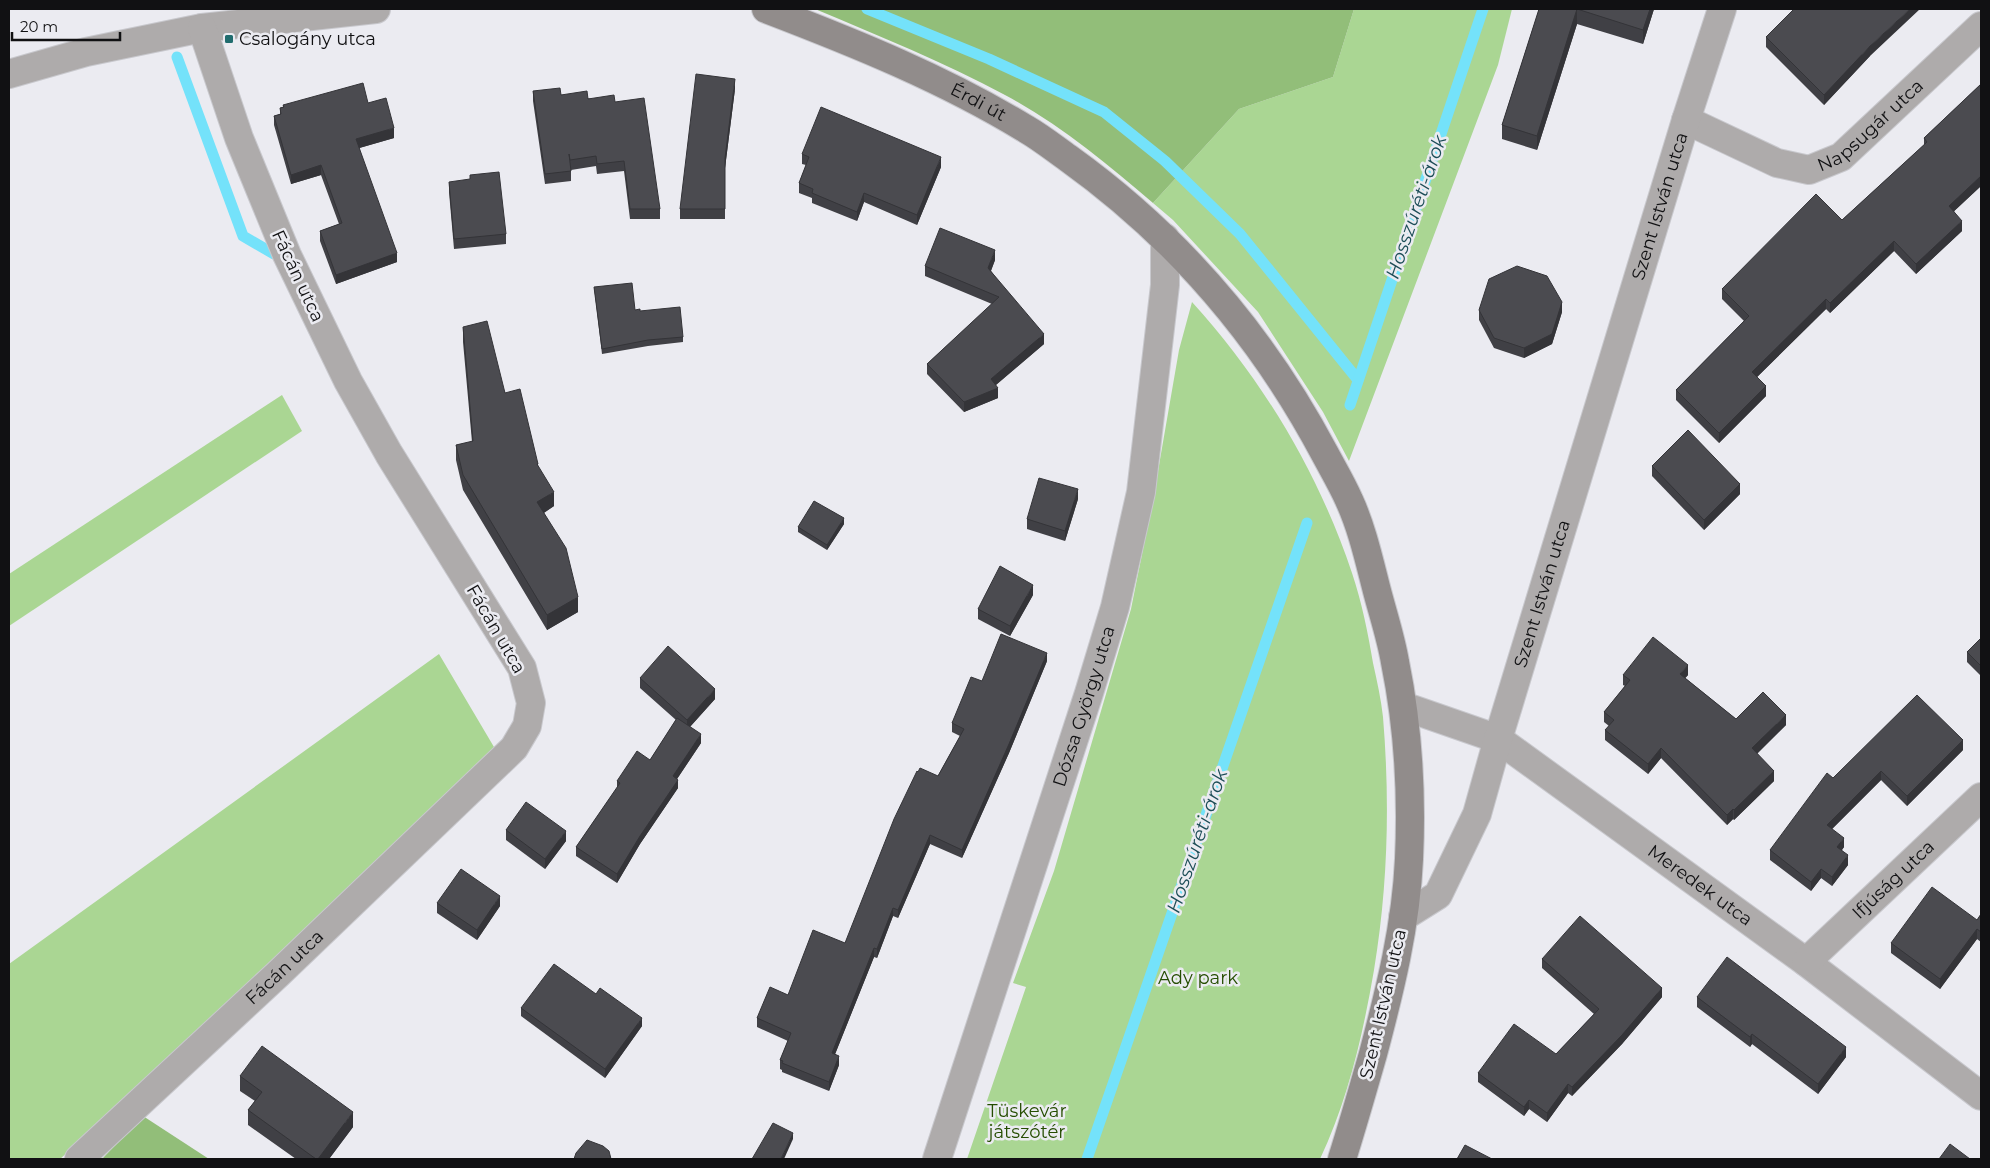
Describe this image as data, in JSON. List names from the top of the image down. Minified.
{"streets":{"main road":["Érdi út","Szent István utca"],"street":["Napsugár utca","Fácán utca","Dózsa György utca","Ifjúság utca","Meredek utca"]},"crossings":[["Érdi út","Szent István utca"],["Érdi út","Dózsa György utca"],["Érdi út","Meredek utca"],["Napsugár utca","Szent István utca"],["Szent István utca","Meredek utca"],["Ifjúság utca","Meredek utca"]],"water":["Hosszúréti-árok"],"parks":["Ady park","Tüskevár játszótér"],"places":{"transit":["Csalogány utca"]},"scale_bar":"20 m"}
